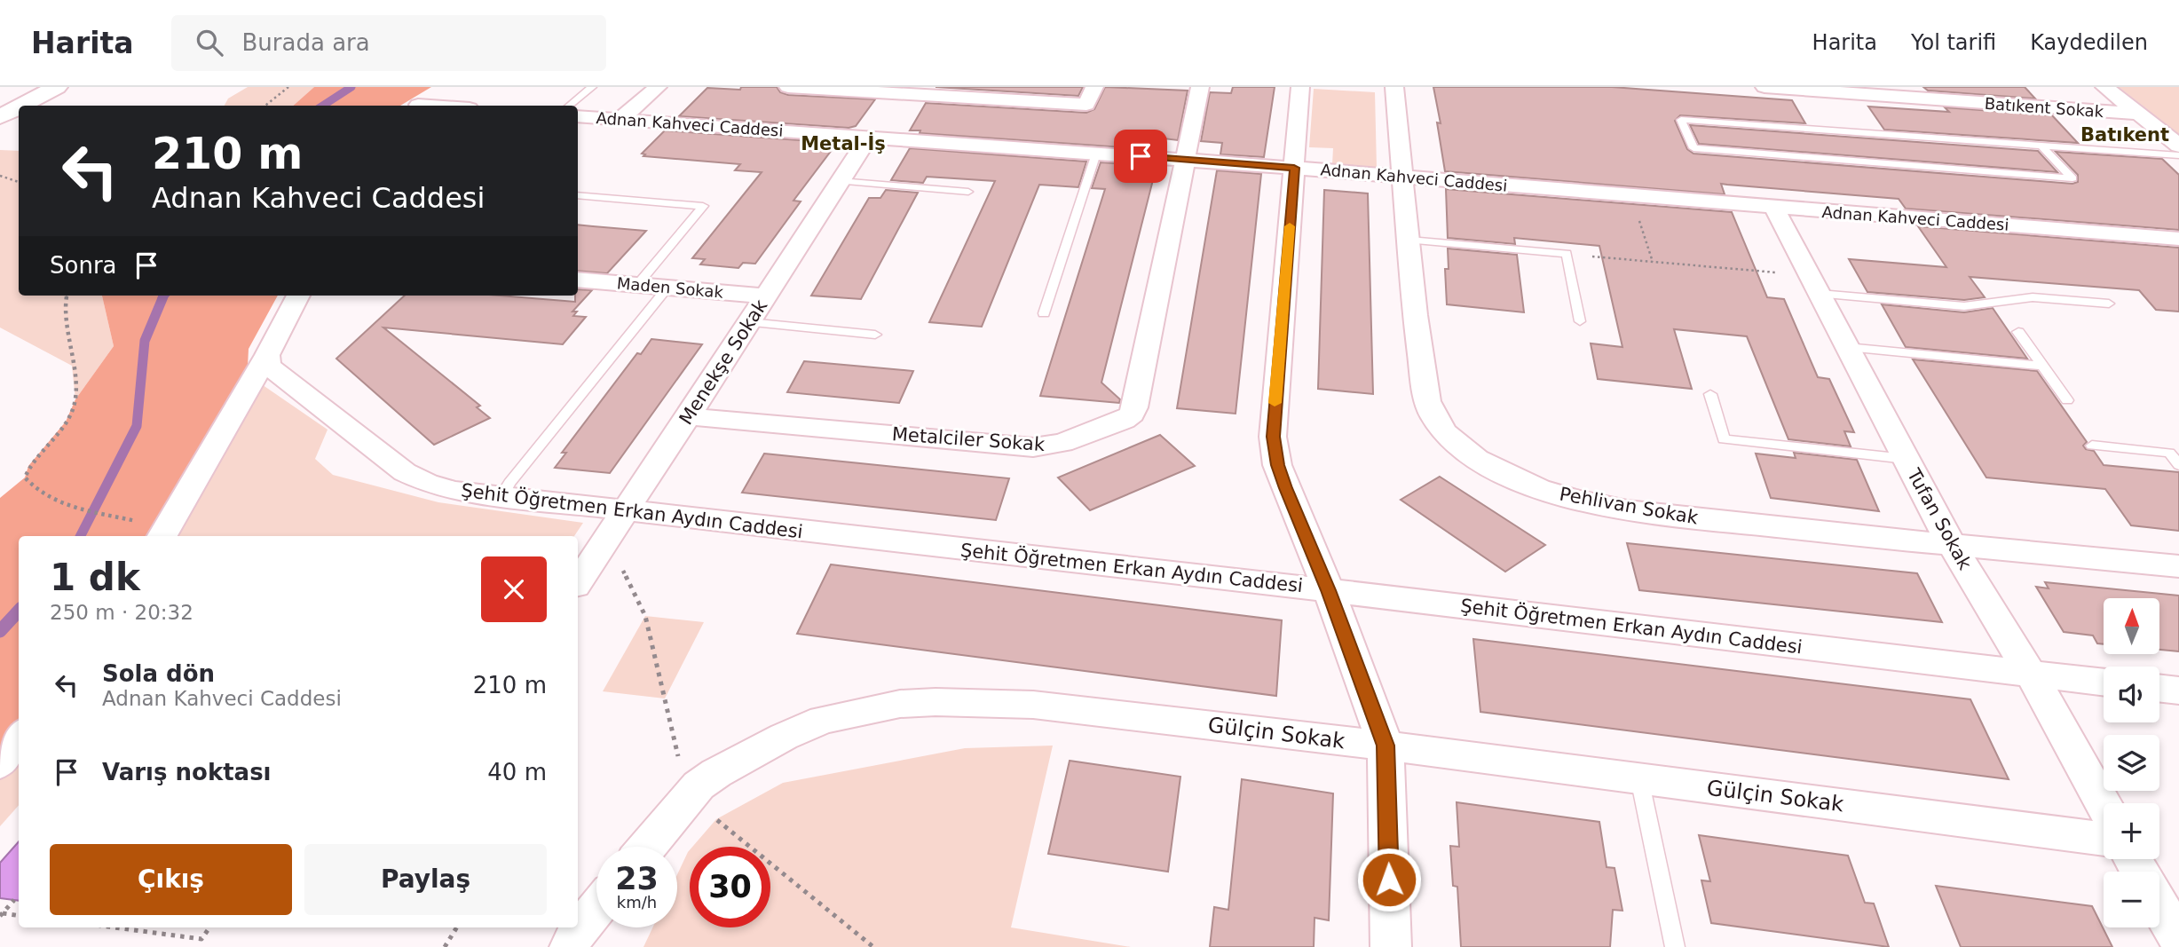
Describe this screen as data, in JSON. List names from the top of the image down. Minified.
{"streets":{"street":["Batıkent Sokak","Adnan Kahveci Caddesi","Maden Sokak","Menekşe Sokak","Metalciler Sokak","Pehlivan Sokak","Şehit Öğretmen Erkan Aydın Caddesi","Tufan Sokak","Gülçin Sokak"]},"crossings":[["Adnan Kahveci Caddesi","Menekşe Sokak"],["Adnan Kahveci Caddesi","Metalciler Sokak"],["Adnan Kahveci Caddesi","Pehlivan Sokak"],["Adnan Kahveci Caddesi","Tufan Sokak"],["Maden Sokak","Menekşe Sokak"],["Menekşe Sokak","Metalciler Sokak"],["Menekşe Sokak","Şehit Öğretmen Erkan Aydın Caddesi"],["Pehlivan Sokak","Tufan Sokak"],["Şehit Öğretmen Erkan Aydın Caddesi","Tufan Sokak"]],"districts":["Batıkent","Metal-İş"],"north":"top","page":{"header":"Harita","search":"Burada ara","nav":["Harita","Yol tarifi","Kaydedilen"],"turn":["210 m","Adnan Kahveci Caddesi"],"then":"Sonra","heading":["1 dk","250 m · 20:32"],"map_buttons":["+","−"],"list":[{"name":"Sola dön","note":"Adnan Kahveci Caddesi","value":"210 m"},{"name":"Varış noktası","value":"40 m"}],"buttons":["Çıkış","Paylaş"],"speed":"23 km/h","limit":"30"}}
